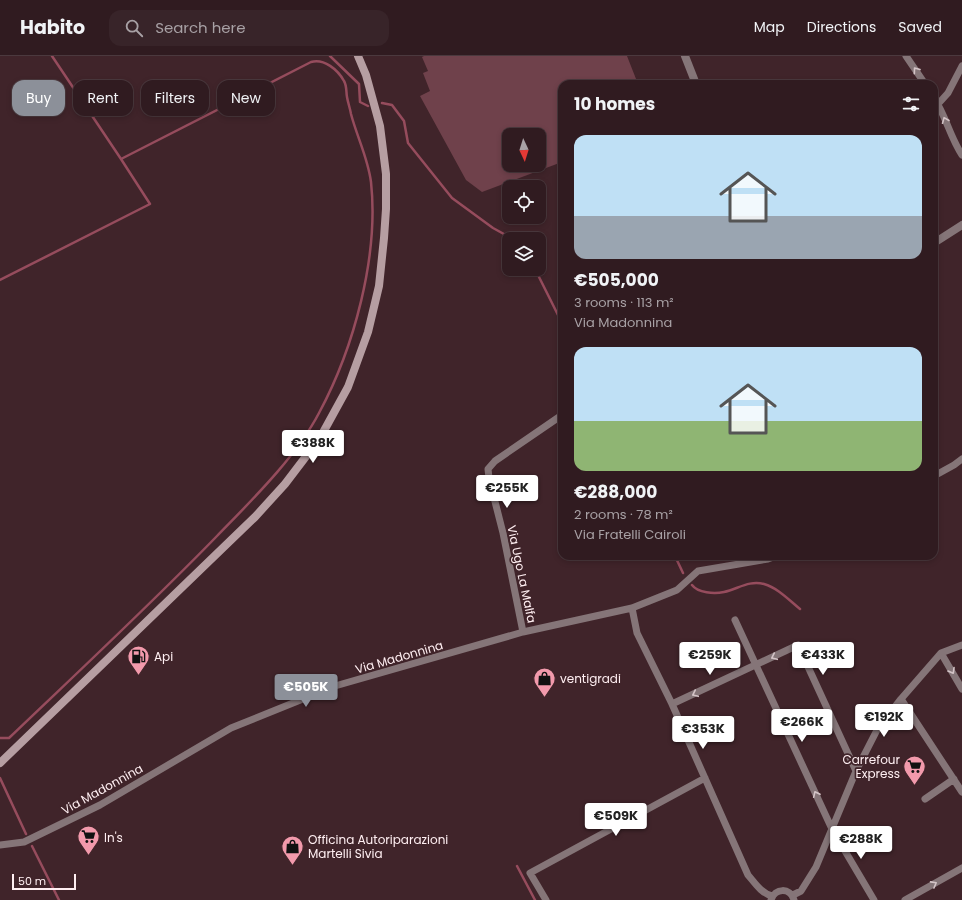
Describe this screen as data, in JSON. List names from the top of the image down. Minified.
{"streets":{"street":["Via Ugo La Malfa","Via Madonnina"]},"crossings":[["Via Ugo La Malfa","Via Madonnina"]],"places":{"fuel station":["Api"],"shop":["ventigradi","Officina Autoriparazioni Martelli Sivia"],"supermarket":["Carrefour Express","In's"]},"scale_bar":"50 m","north":"bottom","page":{"header":"Habito","search":"Search here","nav":["Map","Directions","Saved"],"chip":["Buy","Rent","Filters","New"],"heading":"10 homes","list":[{"name":"€505,000","note":"3 rooms · 113 m² · Via Madonnina"},{"name":"€288,000","note":"2 rooms · 78 m² · Via Fratelli Cairoli"}],"price":["€388K","€255K","€259K","€433K","€505K","€192K","€266K","€353K","€509K","€288K"],"scale":"50 m"}}
